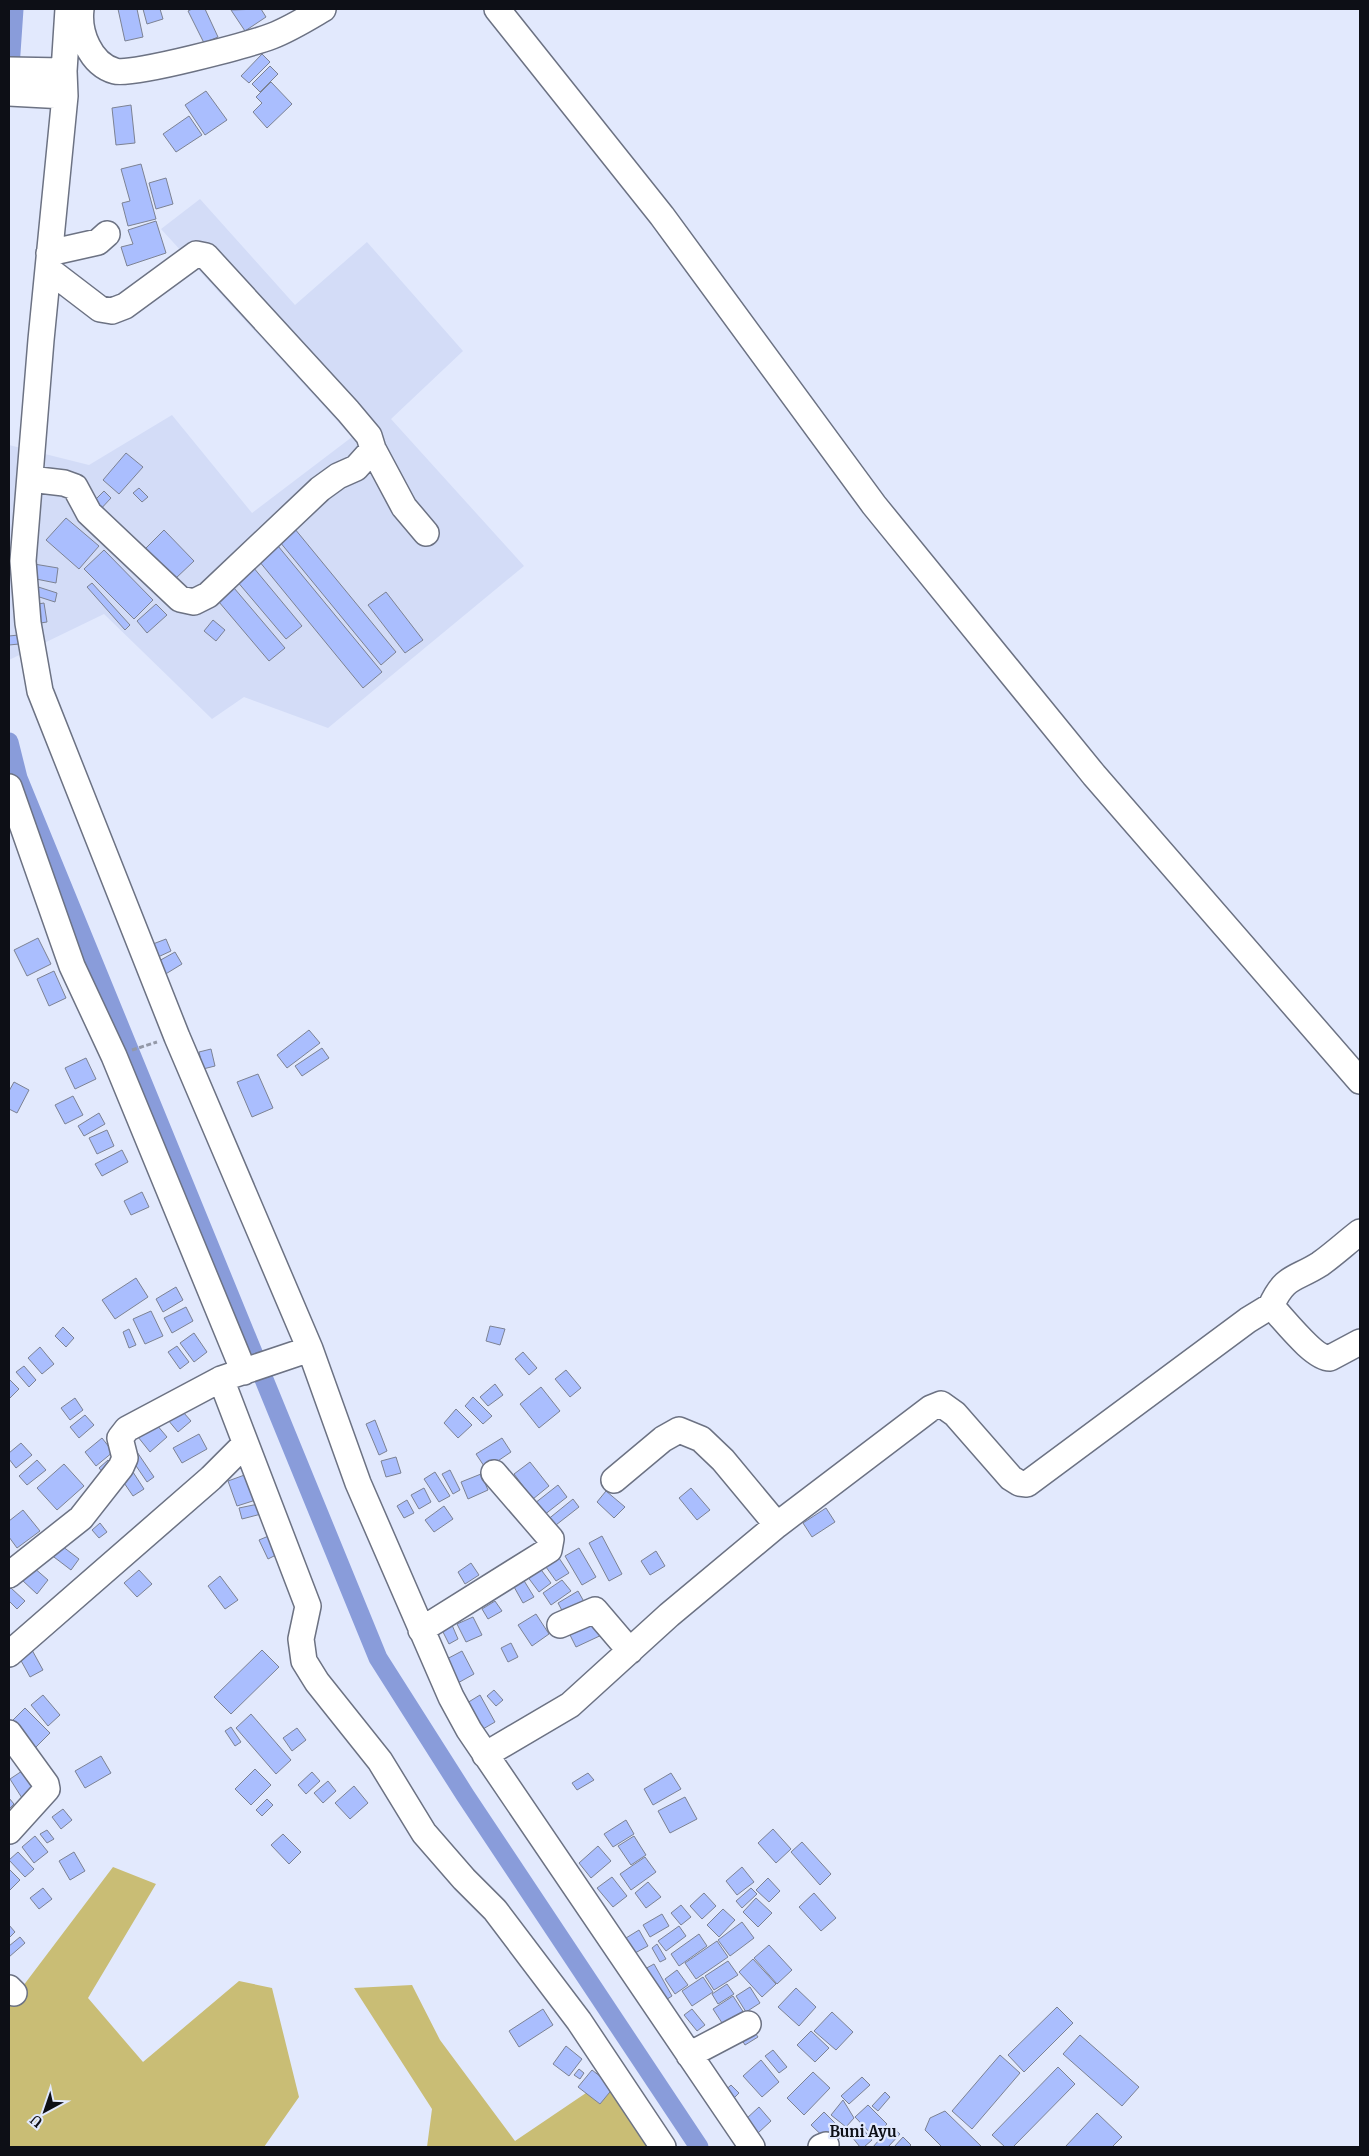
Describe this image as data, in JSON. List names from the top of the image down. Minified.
{"districts":["Buni Ayu"],"north":"bottom left"}
